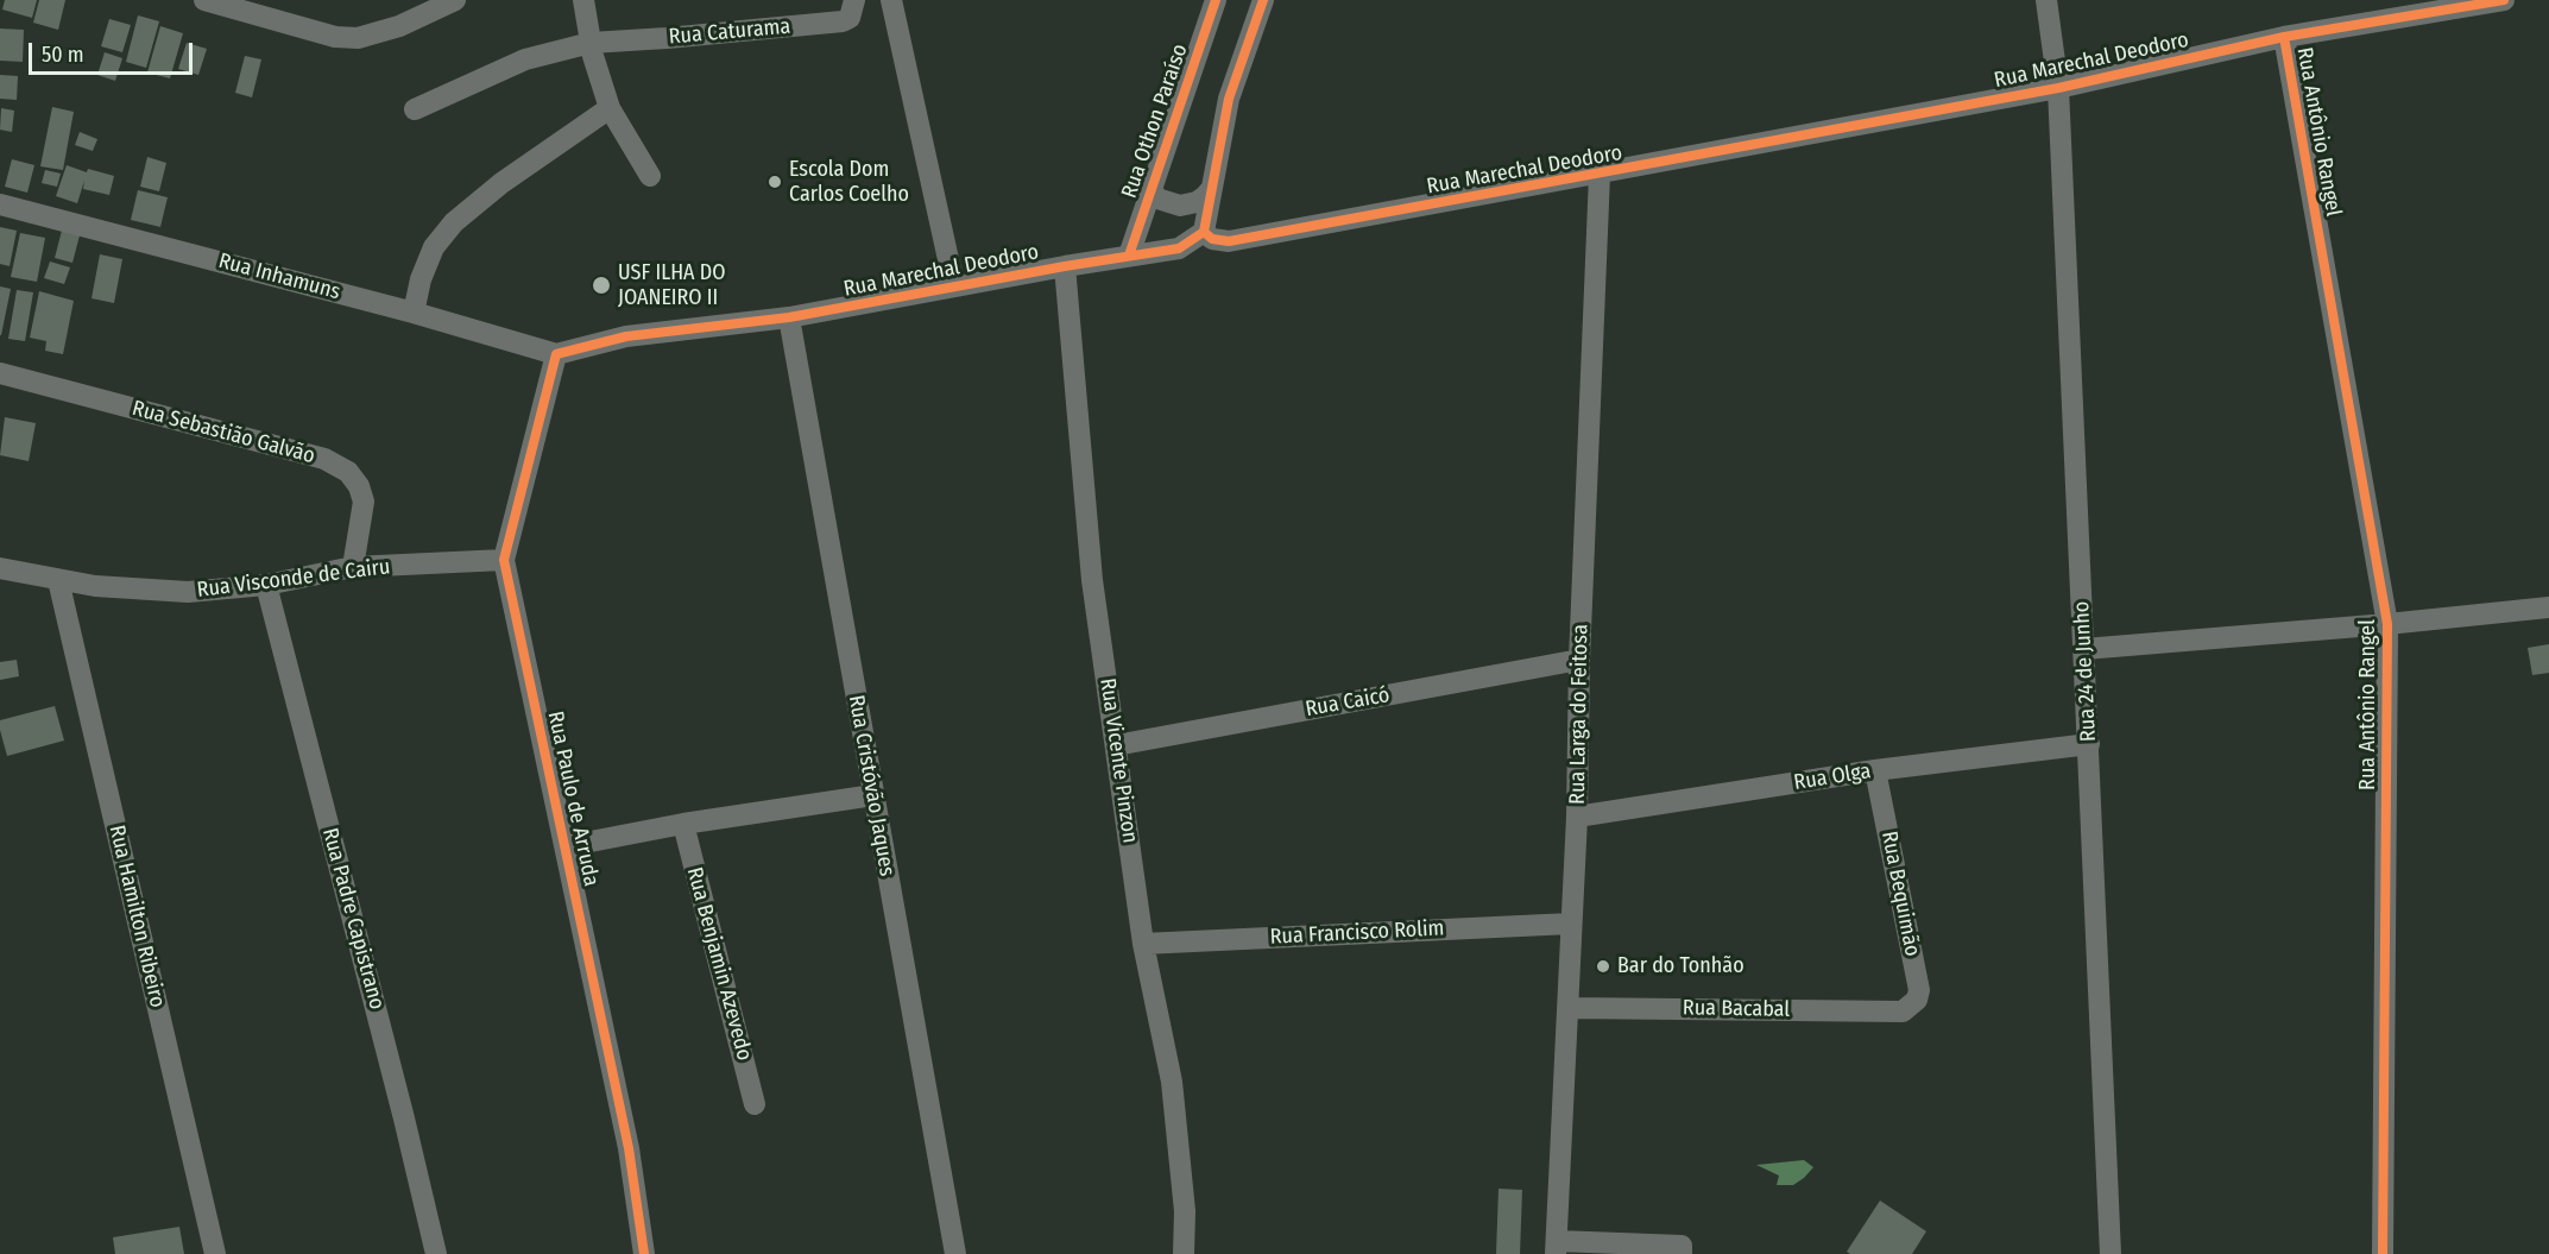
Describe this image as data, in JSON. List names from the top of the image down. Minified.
{"streets":{"street":["Rua Caturama","Rua Marechal Deodoro","Rua Othon Paraíso","Rua Antônio Rangel","Rua Inhamuns","Rua Sebastião Galvão","Rua Visconde de Cairu","Rua 24 de Junho","Rua Caicó","Rua Larga do Feitosa","Rua Vicente Pinzon","Rua Olga","Rua Cristóvão Jaques","Rua Paulo de Arruda","Rua Bequimão","Rua Hamilton Ribeiro","Rua Padre Capistrano","Rua Francisco Rolim","Rua Benjamin Azevedo","Rua Bacabal"]},"crossings":[["Rua Marechal Deodoro","Rua Othon Paraíso"],["Rua Marechal Deodoro","Rua Antônio Rangel"],["Rua Marechal Deodoro","Rua Inhamuns"],["Rua Marechal Deodoro","Rua 24 de Junho"],["Rua Marechal Deodoro","Rua Larga do Feitosa"],["Rua Marechal Deodoro","Rua Vicente Pinzon"],["Rua Marechal Deodoro","Rua Cristóvão Jaques"],["Rua Marechal Deodoro","Rua Paulo de Arruda"],["Rua Inhamuns","Rua Paulo de Arruda"],["Rua Sebastião Galvão","Rua Visconde de Cairu"],["Rua Visconde de Cairu","Rua Paulo de Arruda"],["Rua Visconde de Cairu","Rua Hamilton Ribeiro"],["Rua Visconde de Cairu","Rua Padre Capistrano"],["Rua 24 de Junho","Rua Olga"],["Rua Caicó","Rua Larga do Feitosa"],["Rua Caicó","Rua Vicente Pinzon"],["Rua Larga do Feitosa","Rua Olga"],["Rua Larga do Feitosa","Rua Francisco Rolim"],["Rua Larga do Feitosa","Rua Bacabal"],["Rua Vicente Pinzon","Rua Francisco Rolim"],["Rua Olga","Rua Bequimão"],["Rua Bequimão","Rua Bacabal"]],"places":["Escola Dom Carlos Coelho","USF ILHA DO JOANEIRO II","Bar do Tonhão"],"scale_bar":"50 m"}
